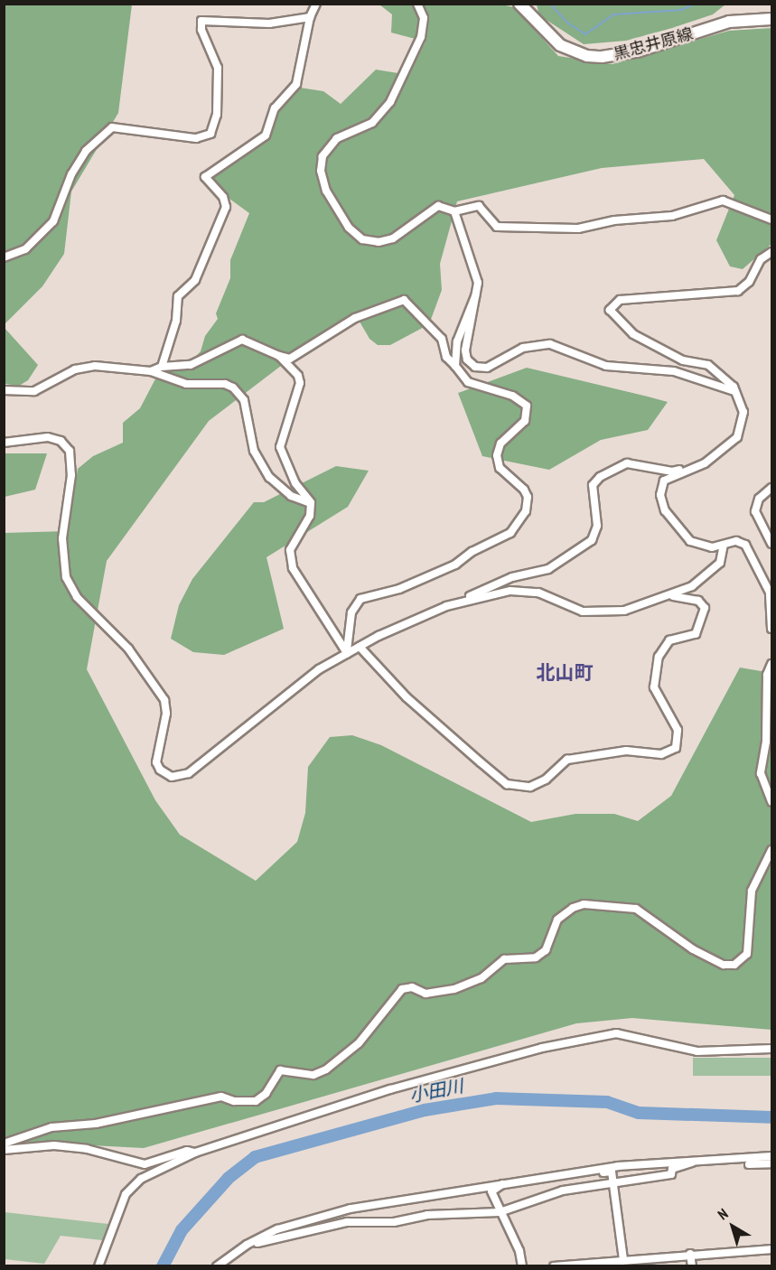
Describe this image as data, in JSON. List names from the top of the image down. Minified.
{"streets":{"main road":["黒忠井原線"]},"districts":["北山町"],"water":["小田川"],"north":"top left"}
